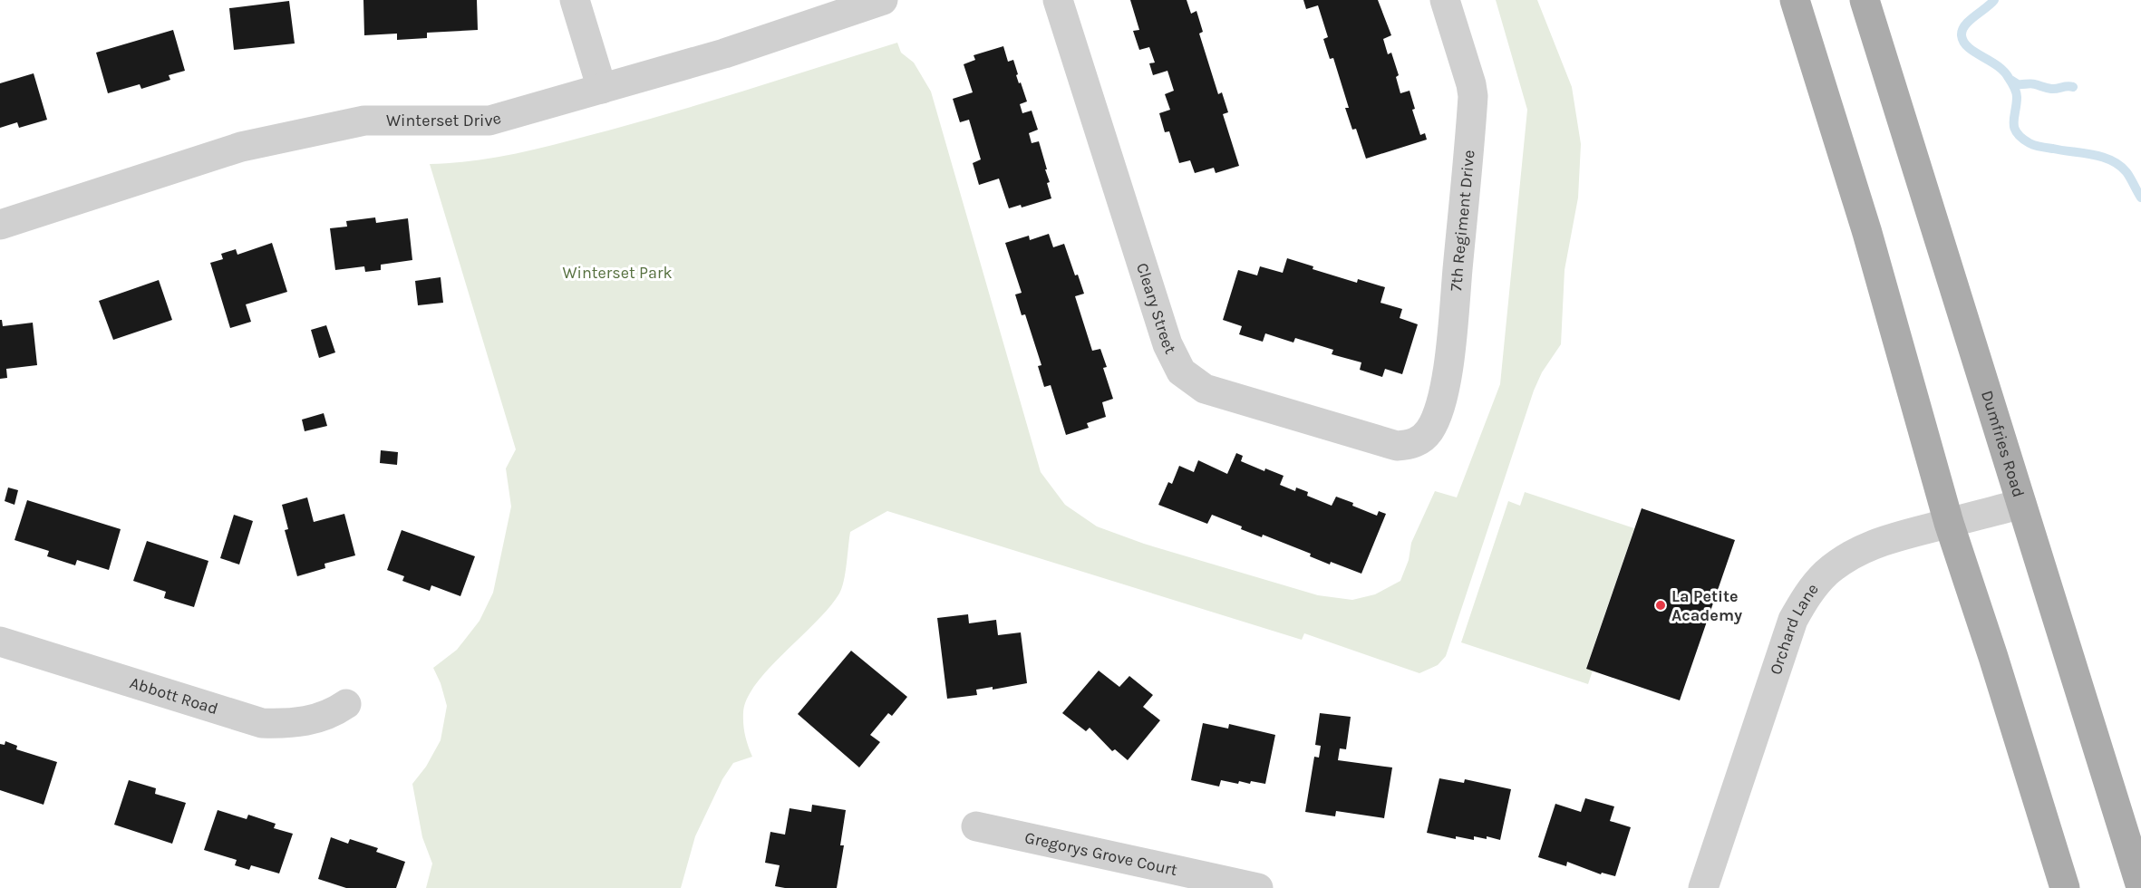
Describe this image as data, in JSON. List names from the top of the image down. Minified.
{"streets":{"main road":["Dumfries Road"],"street":["Winterset Drive","7th Regiment Drive","Cleary Street","Orchard Lane","Abbott Road","Gregorys Grove Court"]},"crossings":[["7th Regiment Drive","Cleary Street"],["Dumfries Road","Orchard Lane"]],"parks":["Winterset Park"],"places":["La Petite Academy"]}
